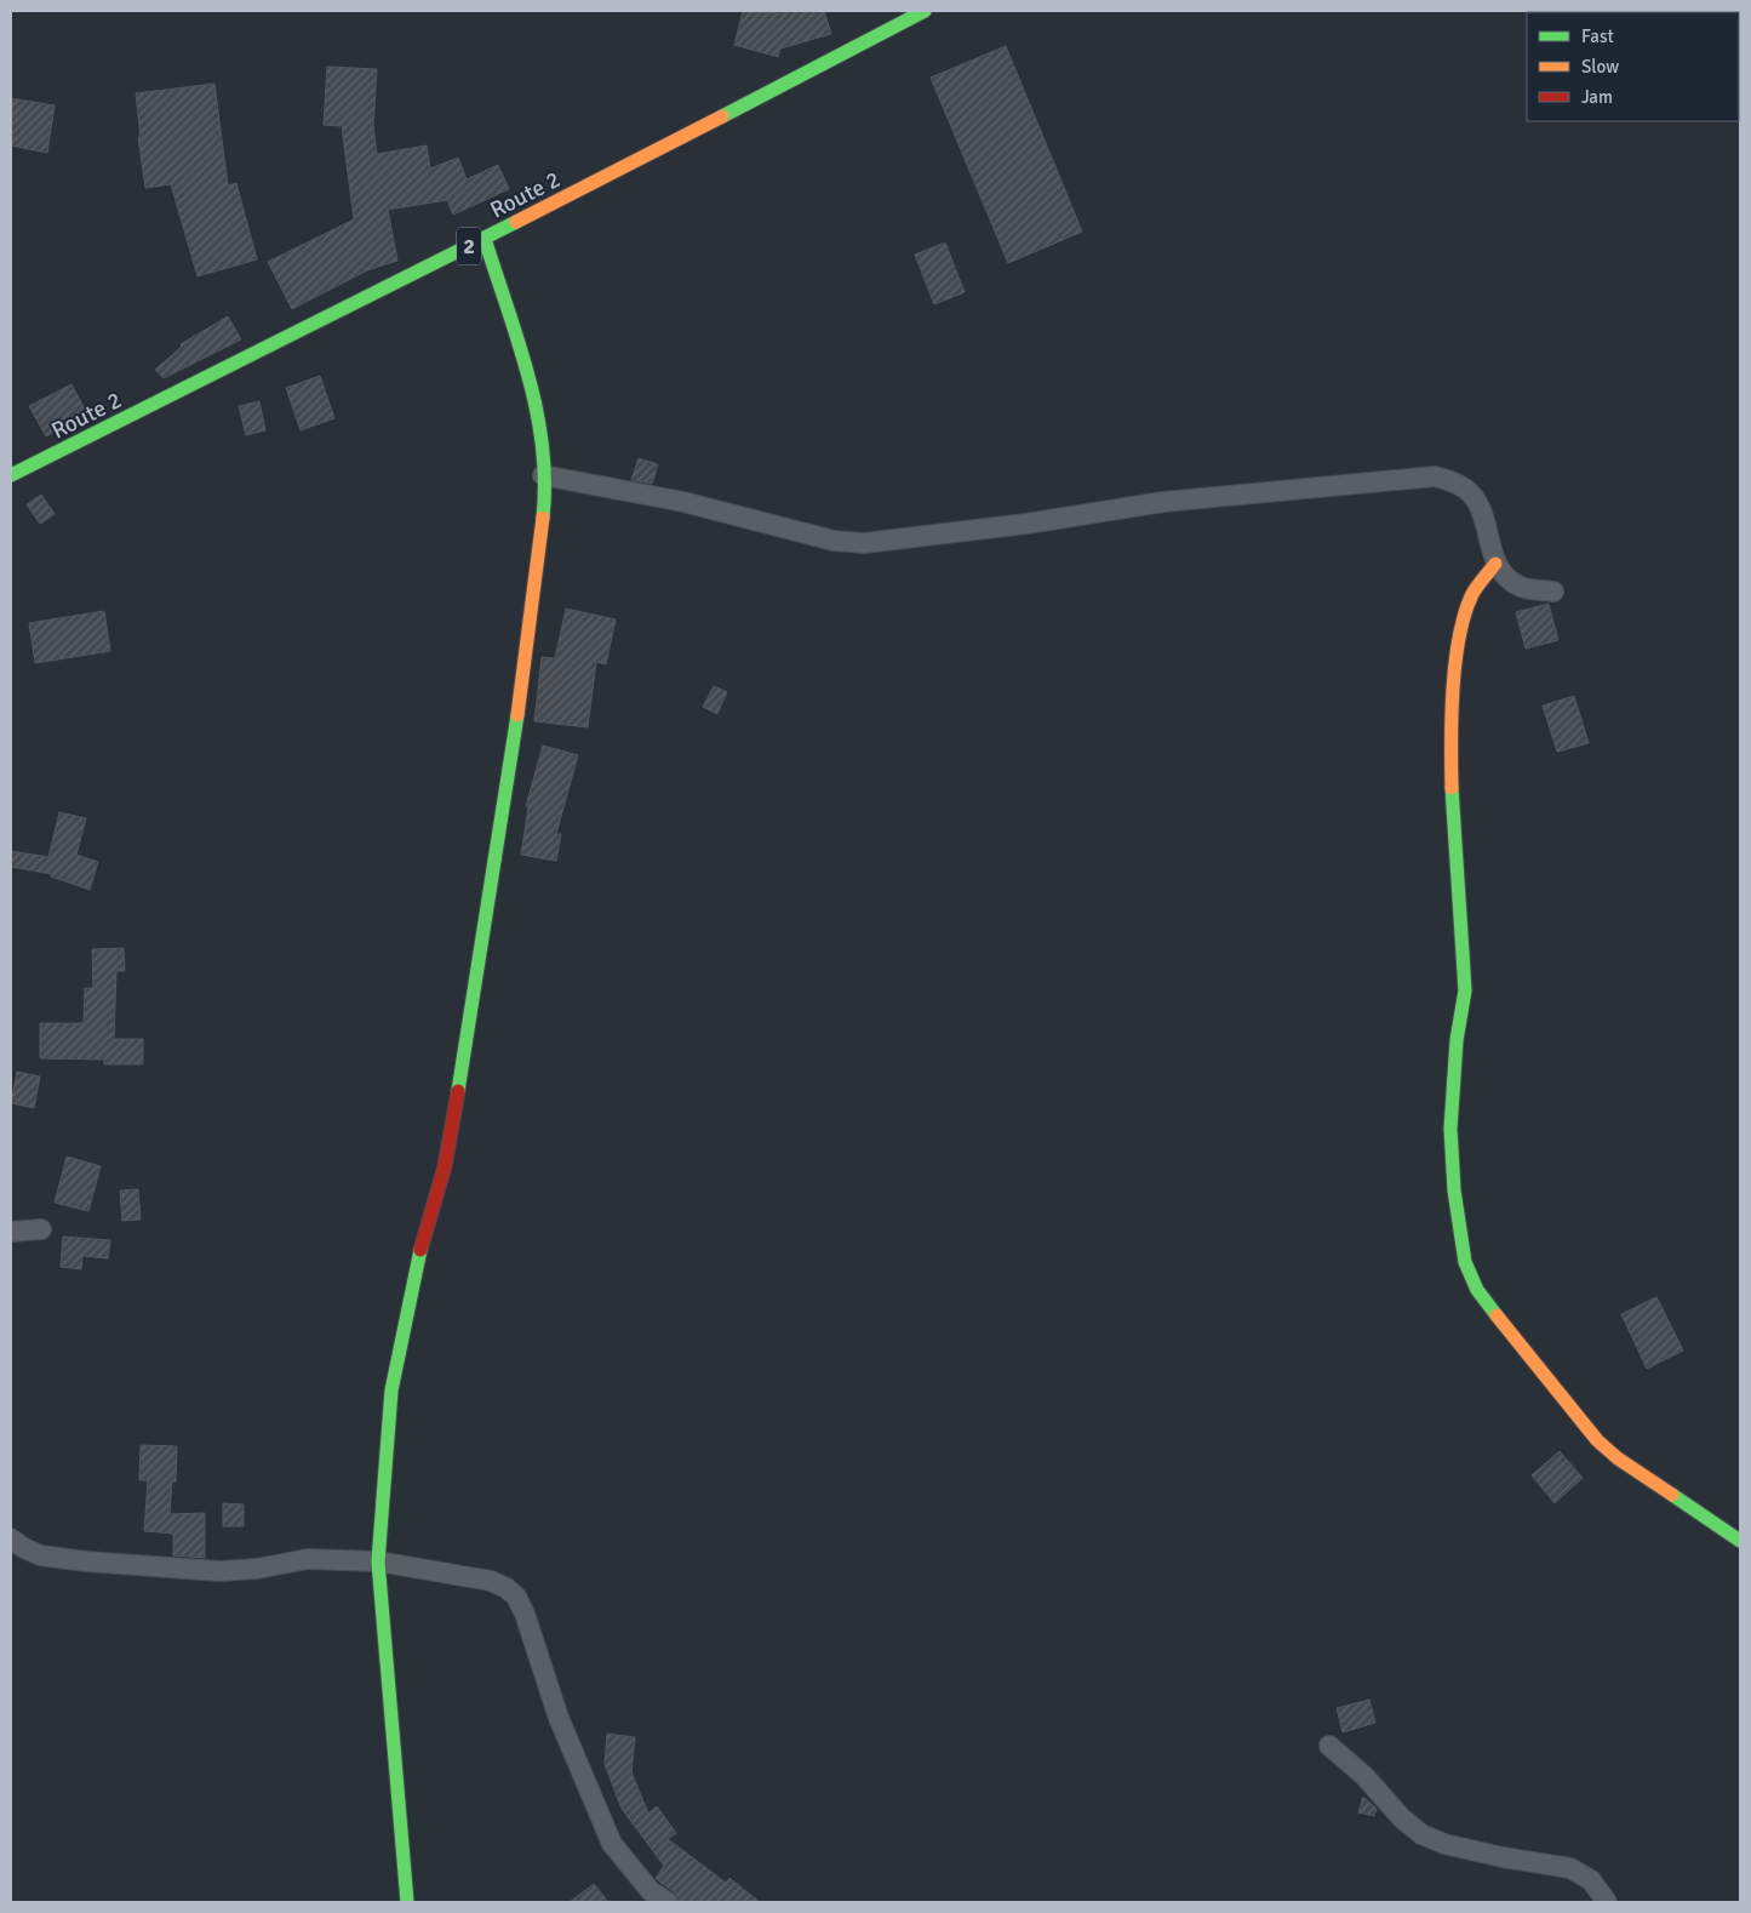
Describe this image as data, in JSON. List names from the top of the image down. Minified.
{"streets":{"main road":["Route 2","2"]},"legend":["Fast","Slow","Jam"]}
